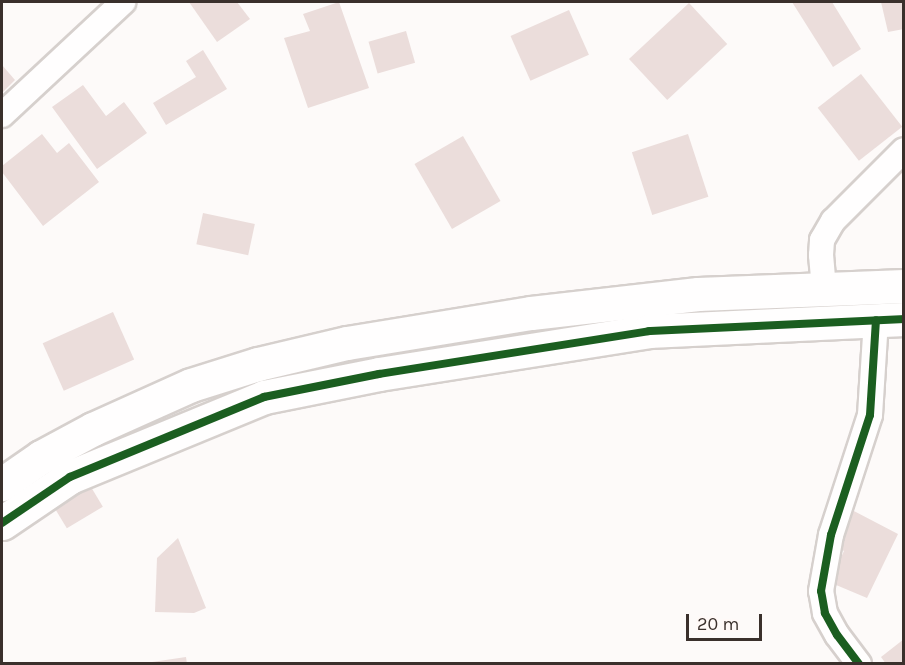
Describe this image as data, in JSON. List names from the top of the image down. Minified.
{"scale_bar":"20 m"}
